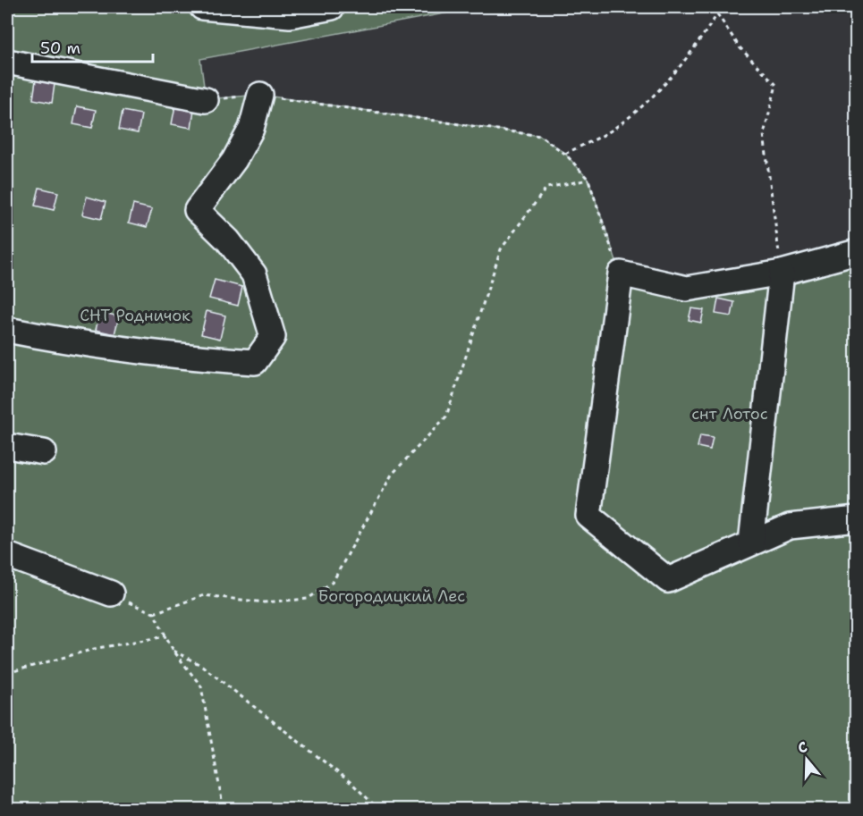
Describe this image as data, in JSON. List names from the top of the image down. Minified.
{"parks":["СНТ Родничок","снт Лотос","Богородицкий Лес"],"scale_bar":"50 m","north":"top"}
